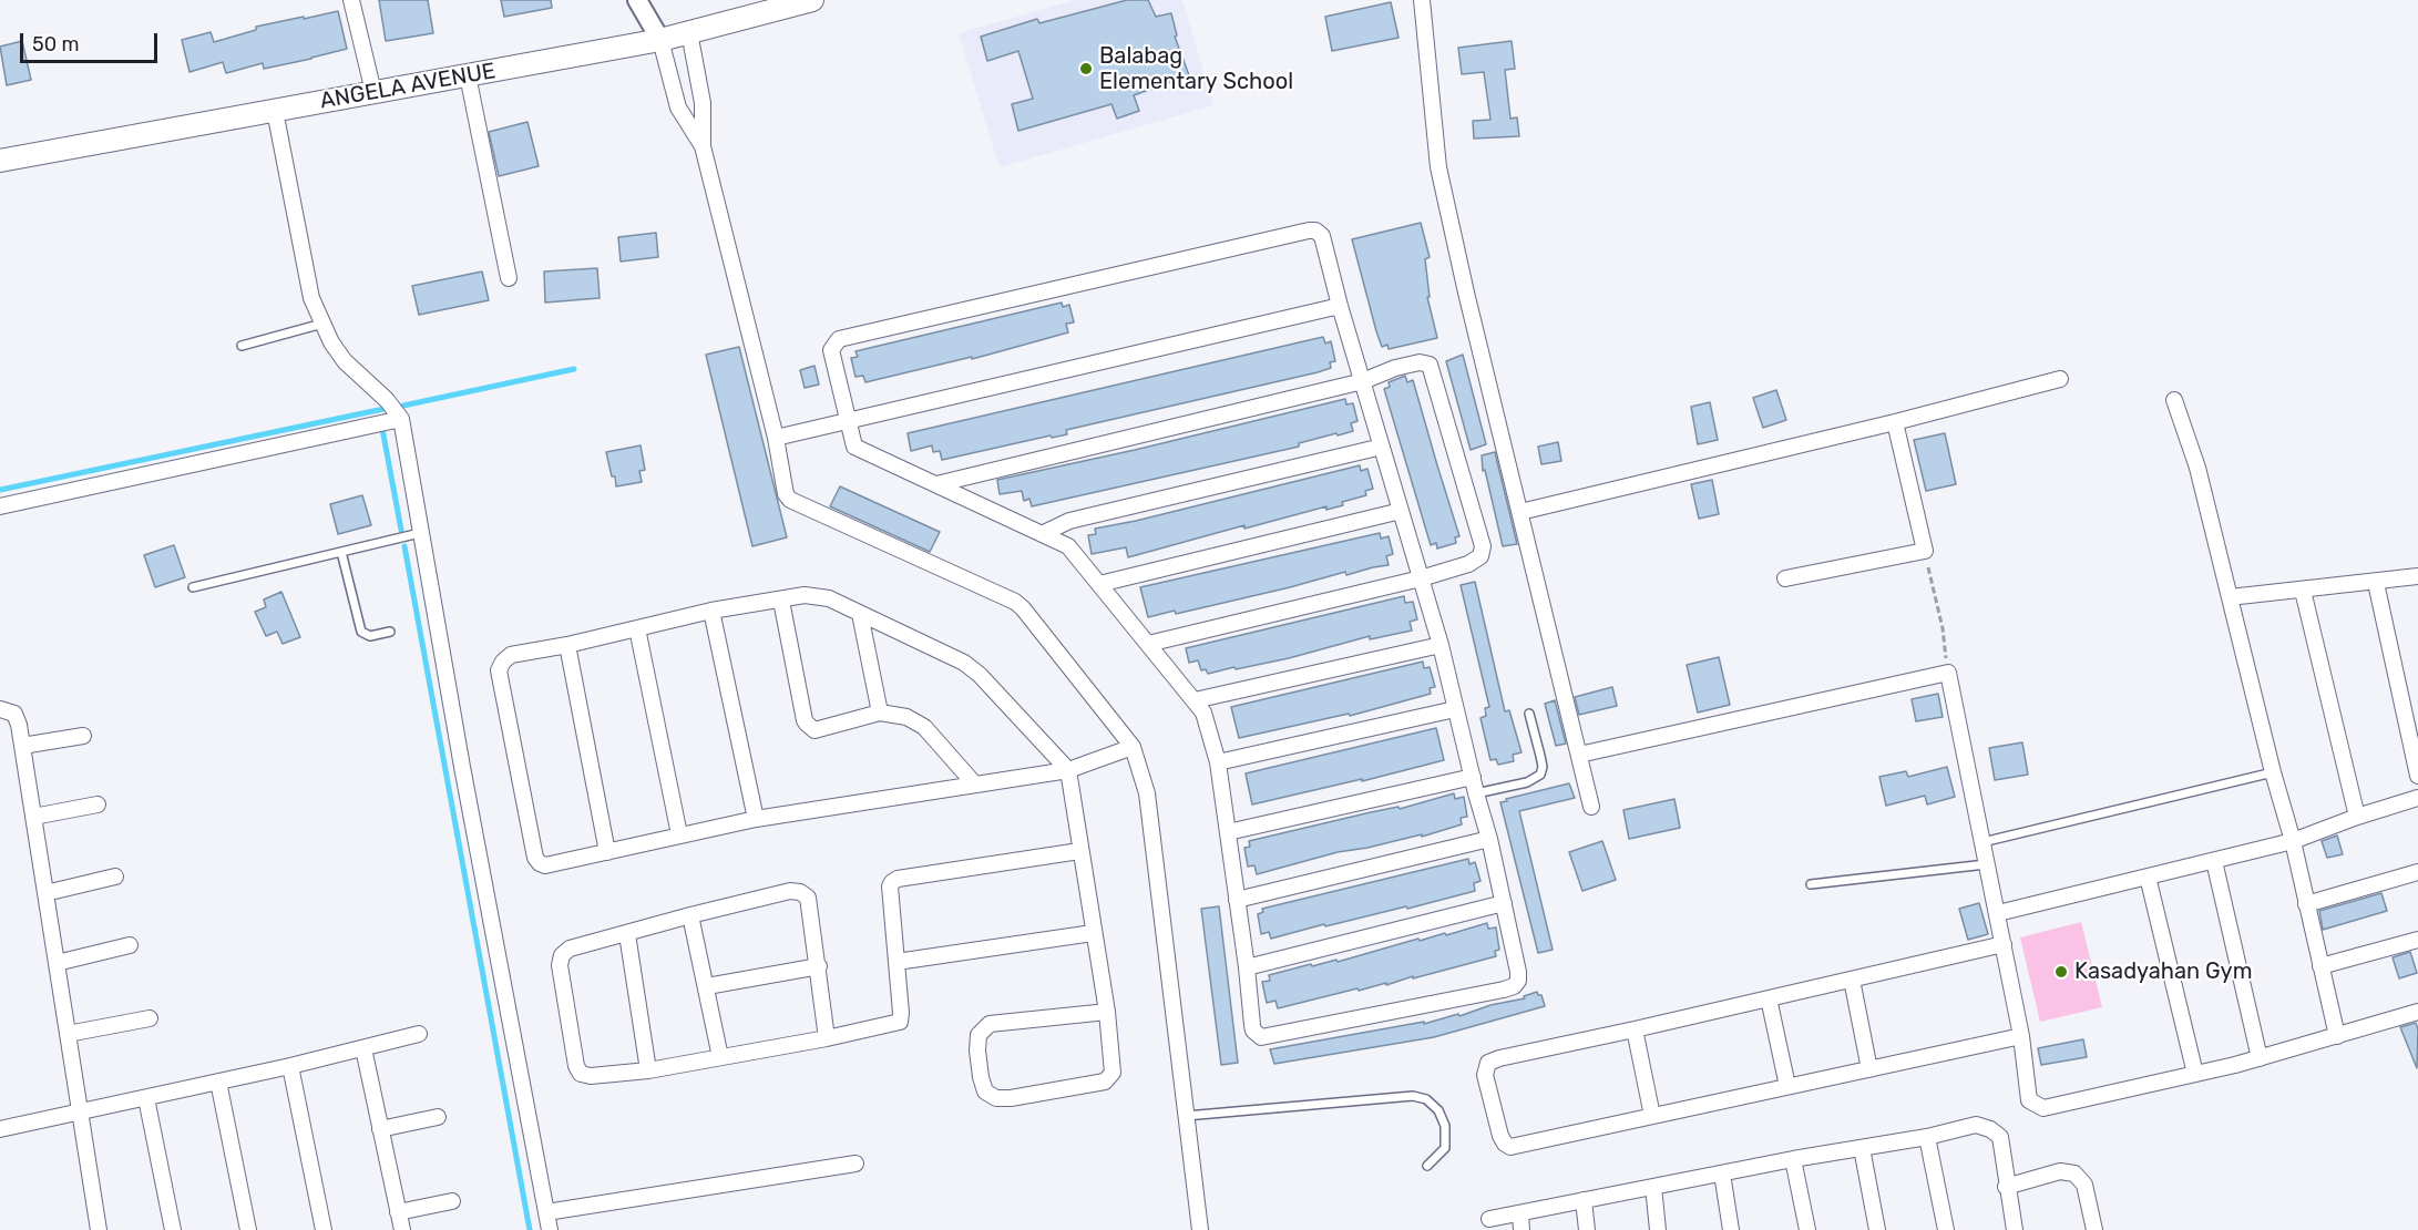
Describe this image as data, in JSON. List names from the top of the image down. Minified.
{"streets":{"main road":["ANGELA AVENUE"]},"places":["Balabag Elementary School","Kasadyahan Gym"],"scale_bar":"50 m"}
